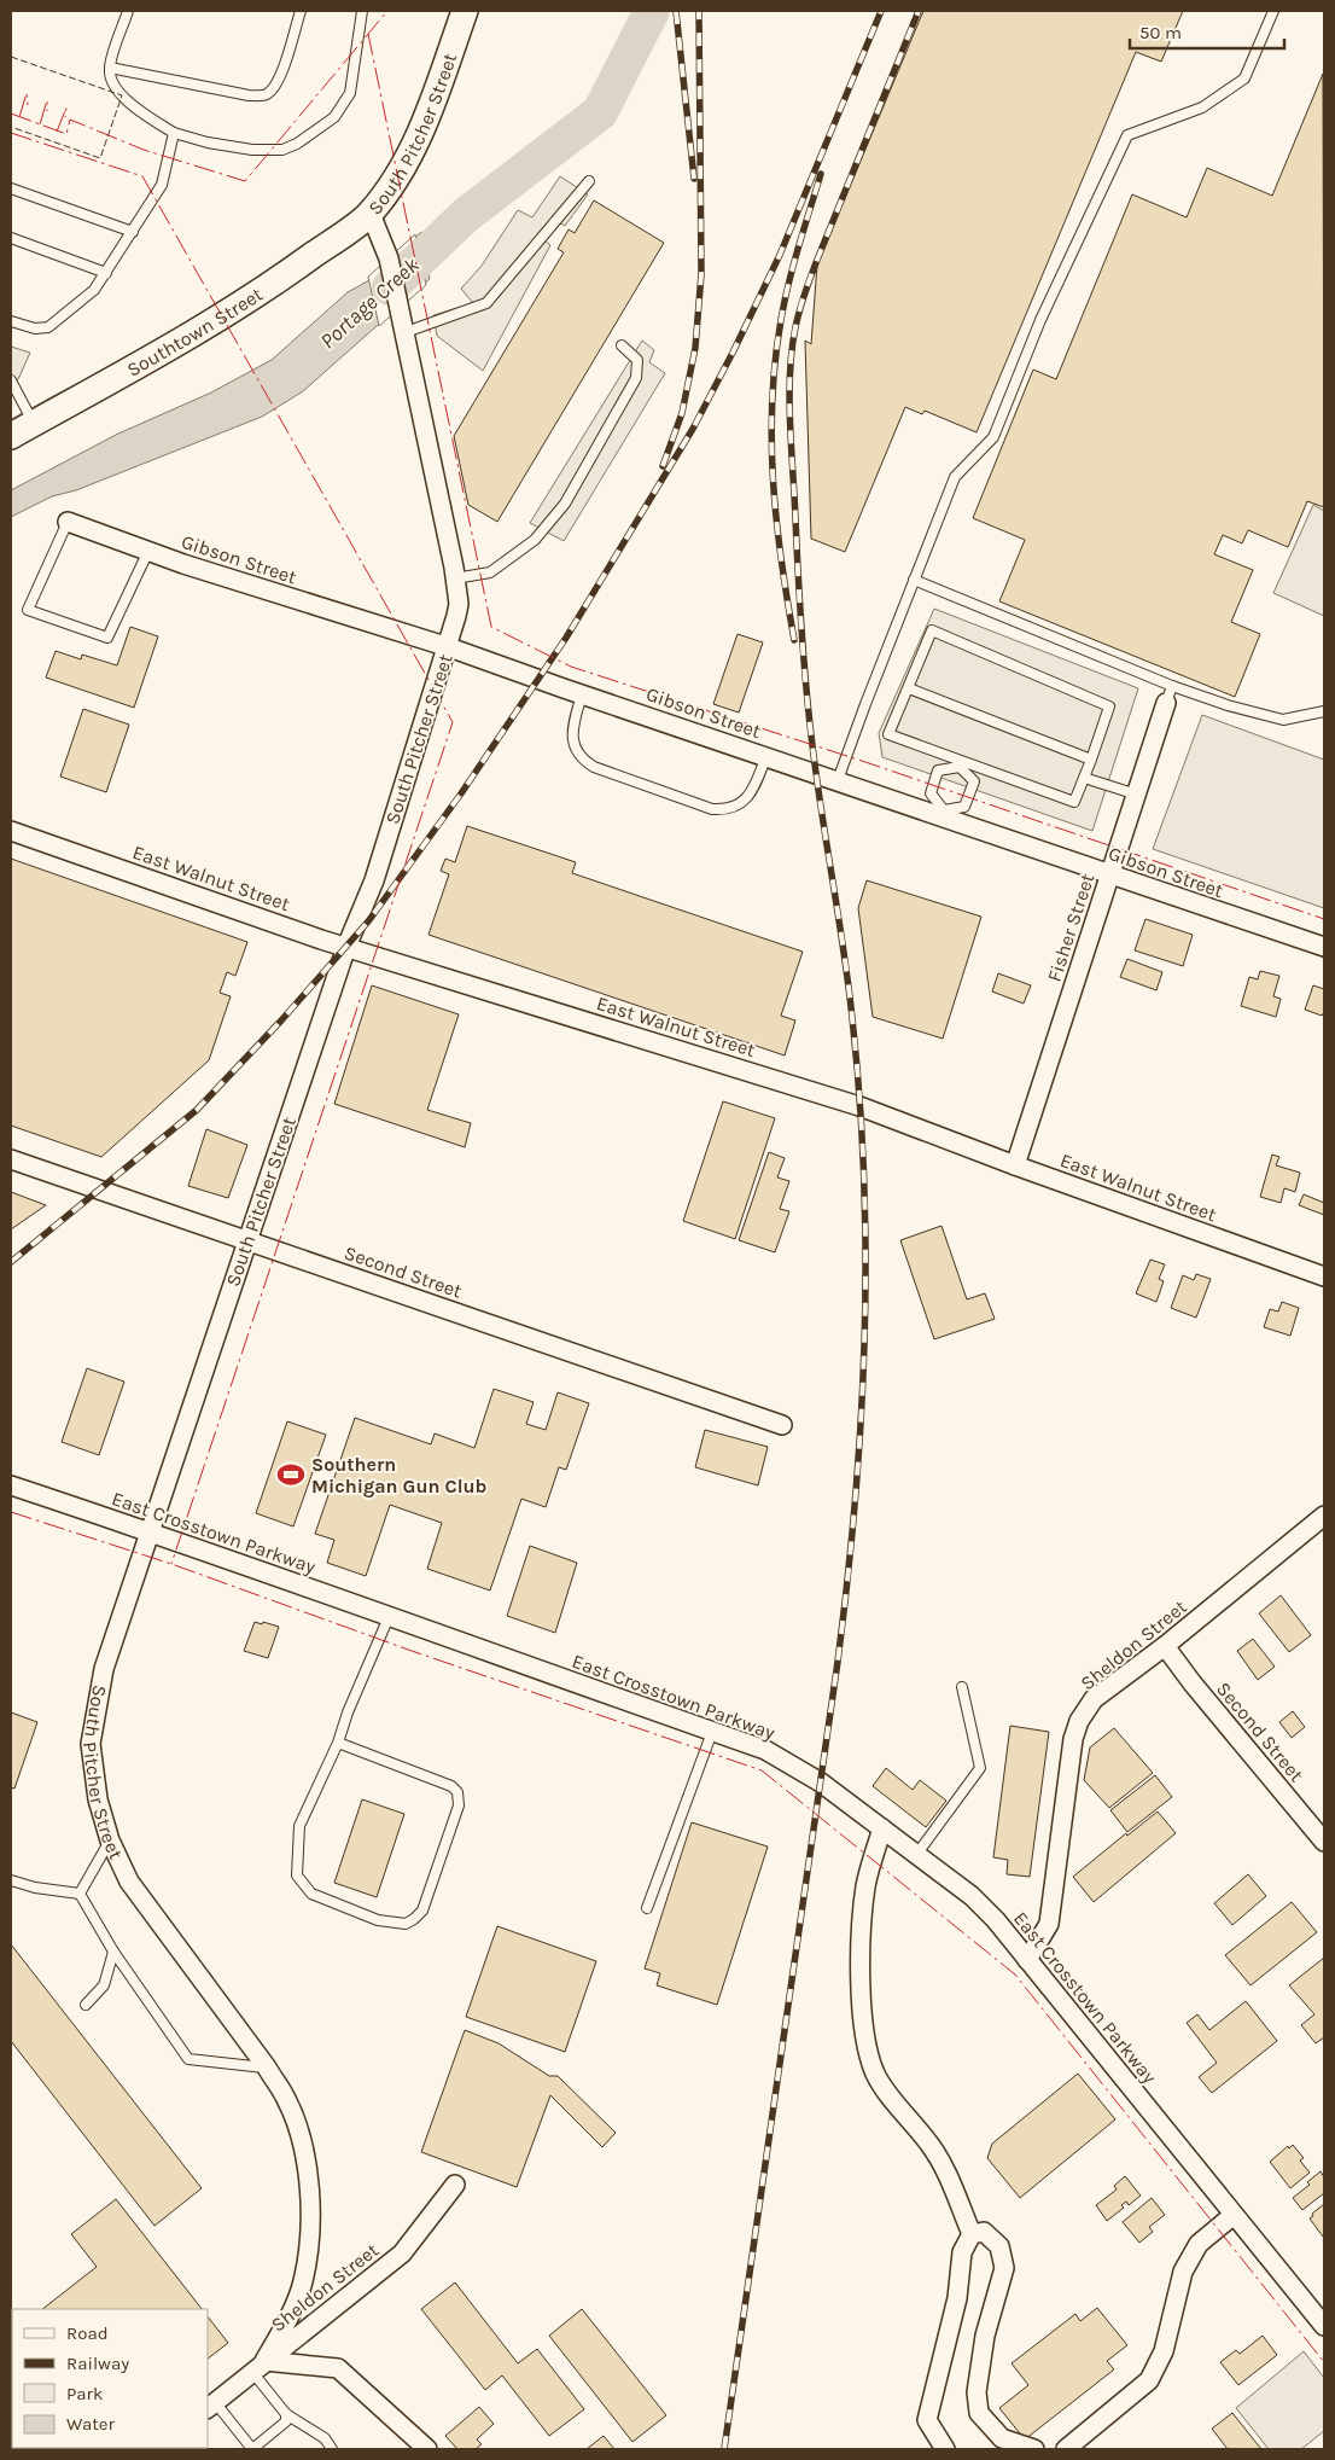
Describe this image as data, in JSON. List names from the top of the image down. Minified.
{"streets":{"main road":["South Pitcher Street","Southtown Street"],"street":["Gibson Street","East Walnut Street","Fisher Street","Second Street","East Crosstown Parkway","Sheldon Street"]},"crossings":[["South Pitcher Street","Southtown Street"],["South Pitcher Street","Gibson Street"],["South Pitcher Street","East Walnut Street"],["South Pitcher Street","Second Street"],["South Pitcher Street","East Crosstown Parkway"],["South Pitcher Street","Sheldon Street"],["Gibson Street","Fisher Street"],["East Walnut Street","Fisher Street"],["Second Street","Sheldon Street"],["East Crosstown Parkway","Sheldon Street"]],"water":["Portage Creek"],"places":{"sports":["Southern Michigan Gun Club"]},"legend":["Road","Railway","Park","Water"],"scale_bar":"50 m"}
